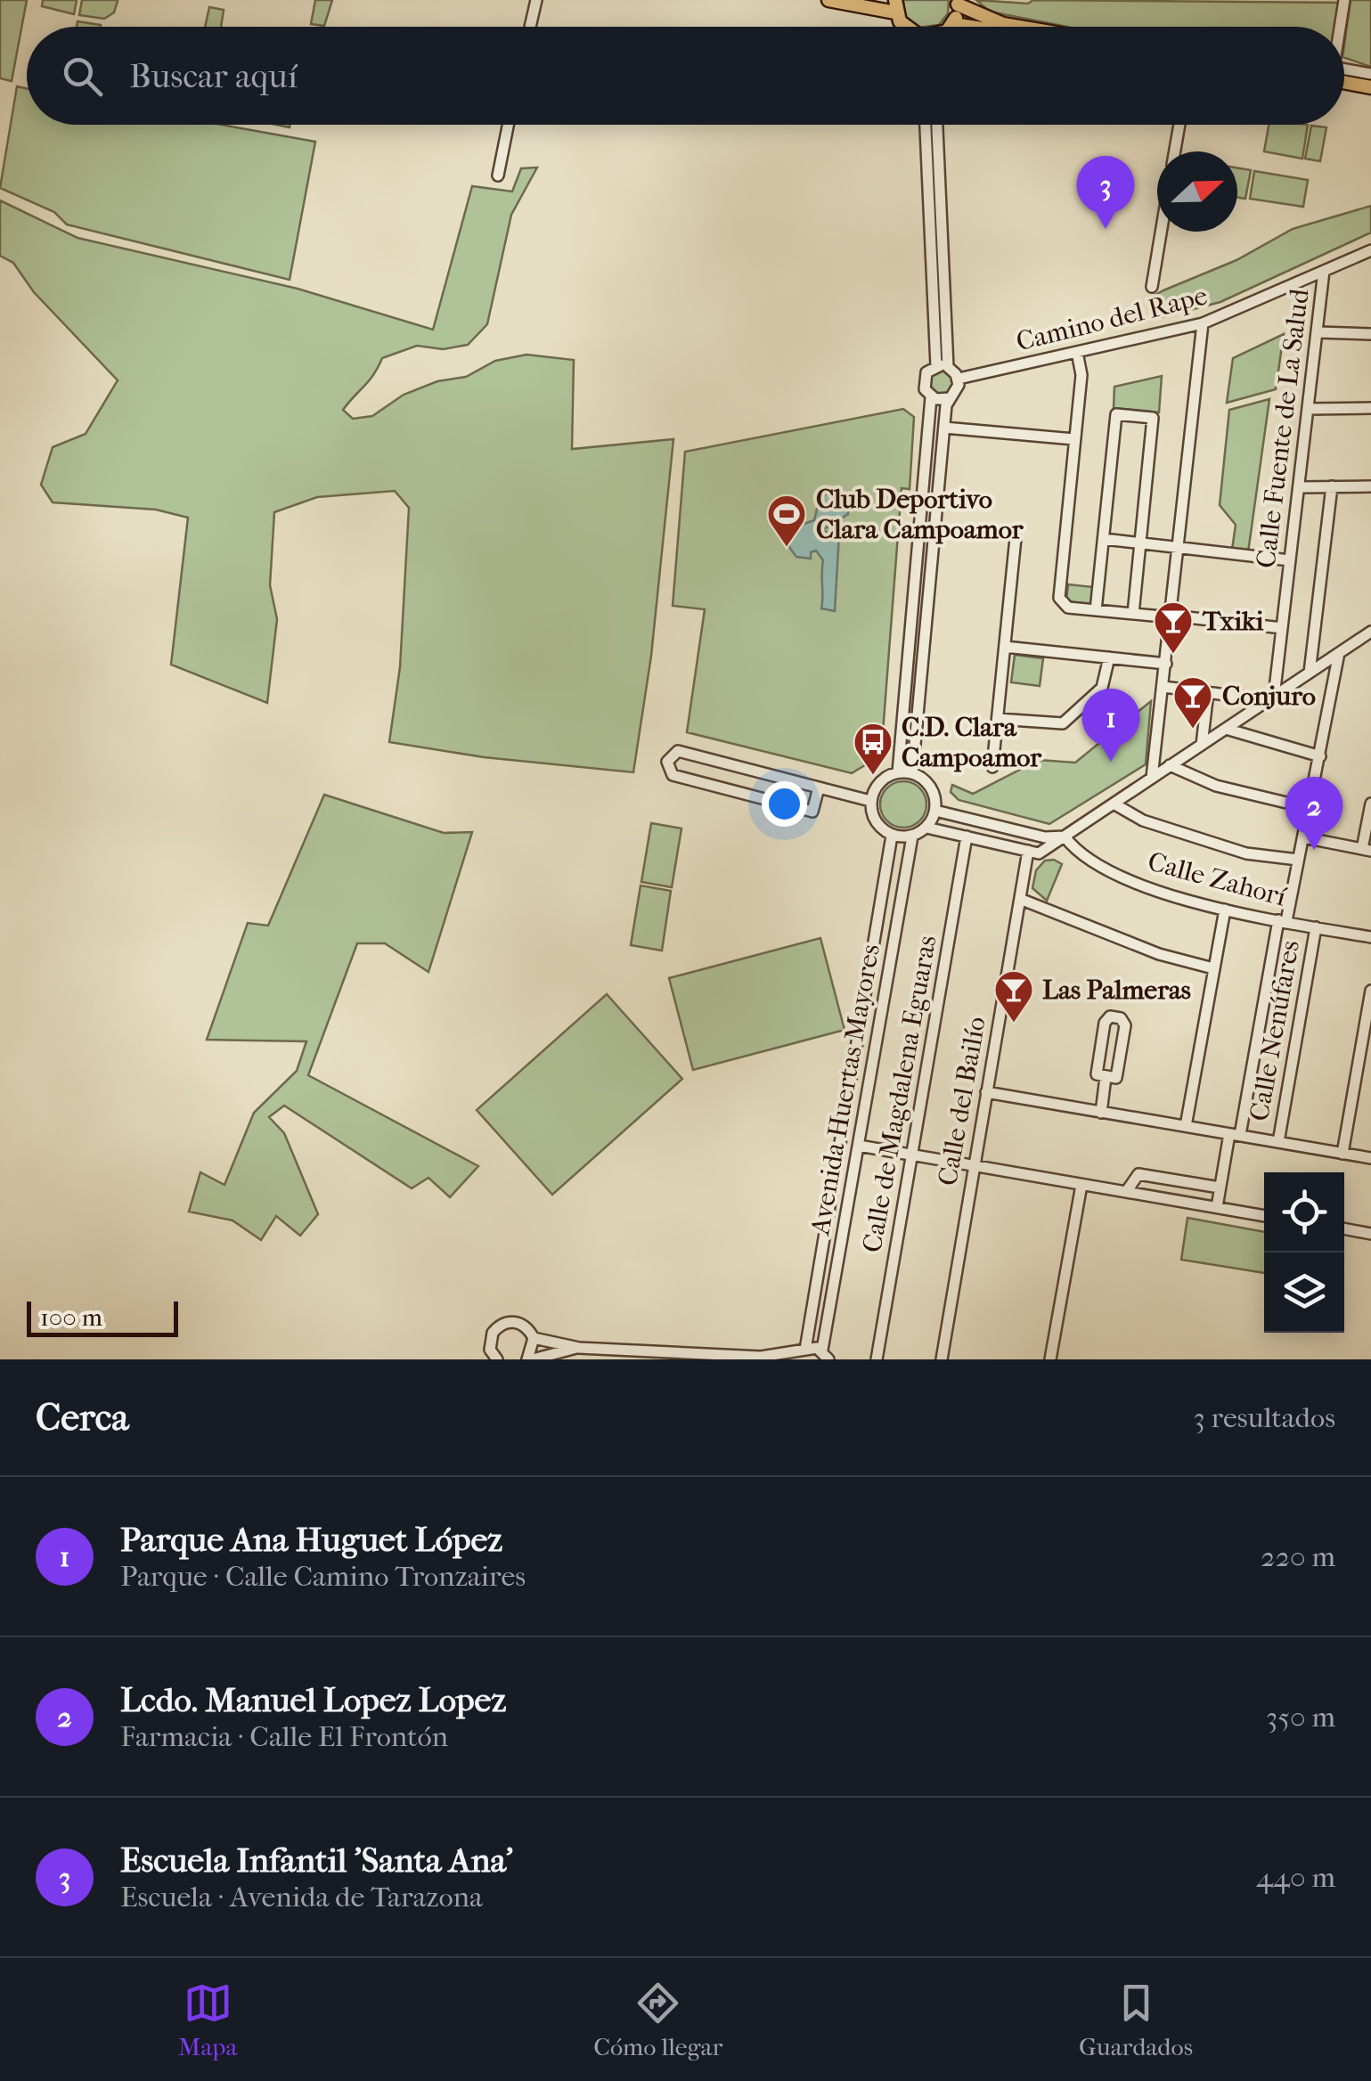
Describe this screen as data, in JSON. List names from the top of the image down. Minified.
{"streets":{"street":["Camino del Rape","Calle Fuente de La Salud","Calle Zahorí","Calle Nenúfares","Avenida Huertas Mayores","Calle de Magdalena Eguaras","Calle del Bailío"]},"crossings":[["Camino del Rape","Calle Fuente de La Salud"],["Calle Zahorí","Calle Nenúfares"]],"places":{"sports":["Club Deportivo Clara Campoamor"],"bar":["Txiki","Conjuro","Las Palmeras"],"bus stop":["C.D. Clara Campoamor"]},"scale_bar":"100 m","north":"right","page":{"search":"Buscar aquí","pins":["3","1","2"],"scale":"100 m","heading":["Cerca","3 resultados"],"list":[{"mark":"1","name":"Parque Ana Huguet López","note":"Parque · Calle Camino Tronzaires","value":"220 m"},{"mark":"2","name":"Lcdo. Manuel Lopez Lopez","note":"Farmacia · Calle El Frontón","value":"350 m"},{"mark":"3","name":"Escuela Infantil 'Santa Ana'","note":"Escuela · Avenida de Tarazona","value":"440 m"}],"nav":["Mapa","Cómo llegar","Guardados"]}}
